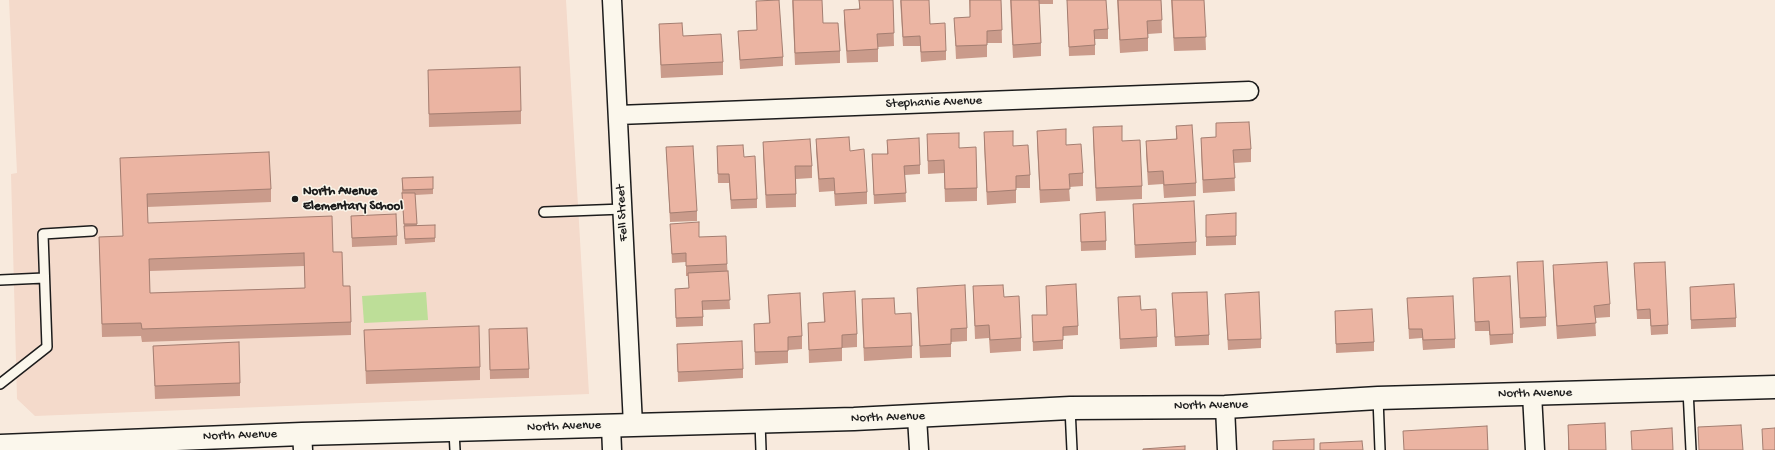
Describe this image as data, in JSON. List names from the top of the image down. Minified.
{"streets":{"street":["Stephanie Avenue","Fell Street","North Avenue"]},"crossings":[["Stephanie Avenue","Fell Street"],["Fell Street","North Avenue"]],"places":["North Avenue Elementary School"]}
